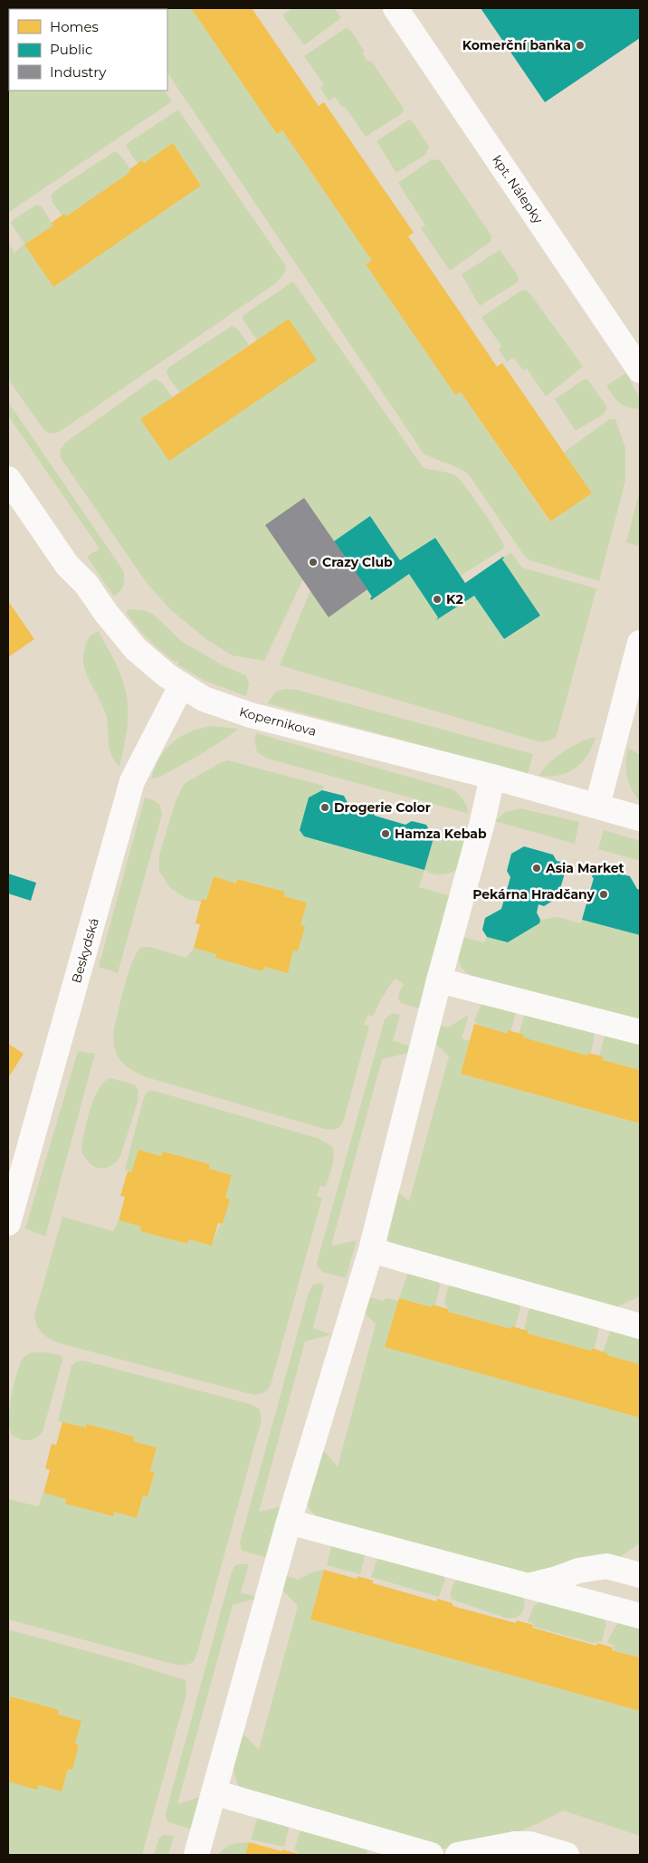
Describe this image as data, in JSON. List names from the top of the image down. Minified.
{"streets":{"street":["kpt. Nálepky","Kopernikova","Beskydská"]},"crossings":[["Kopernikova","Beskydská"]],"places":["Komerční banka","Crazy Club","K2","Drogerie Color","Hamza Kebab","Asia Market","Pekárna Hradčany"],"legend":["Homes","Public","Industry"]}
